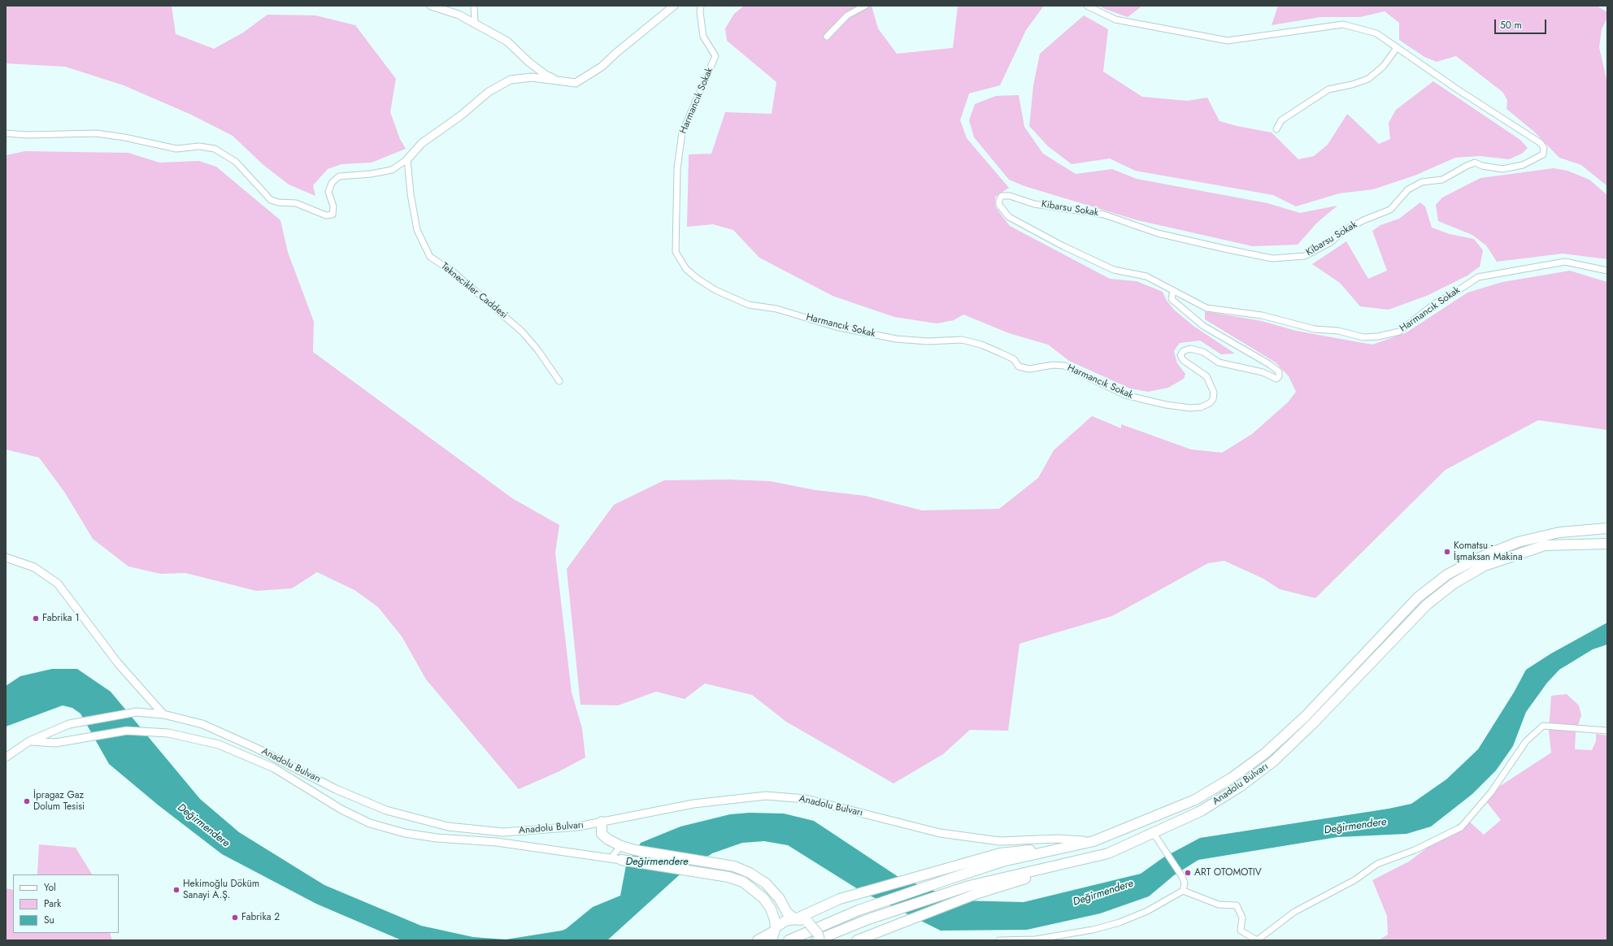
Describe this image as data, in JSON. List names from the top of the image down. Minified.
{"streets":{"highway":["Anadolu Bulvarı"],"street":["Harmancık Sokak","Kibarsu Sokak","Teknecikler Caddesi"]},"crossings":[["Harmancık Sokak","Kibarsu Sokak"]],"water":["Değirmendere"],"places":["Komatsu - İşmaksan Makina","Fabrika 1","İpragaz Gaz Dolum Tesisi","ART OTOMOTIV","Hekimoğlu Döküm Sanayi A.Ş.","Fabrika 2"],"legend":["Yol","Park","Su"],"scale_bar":"50 m"}
